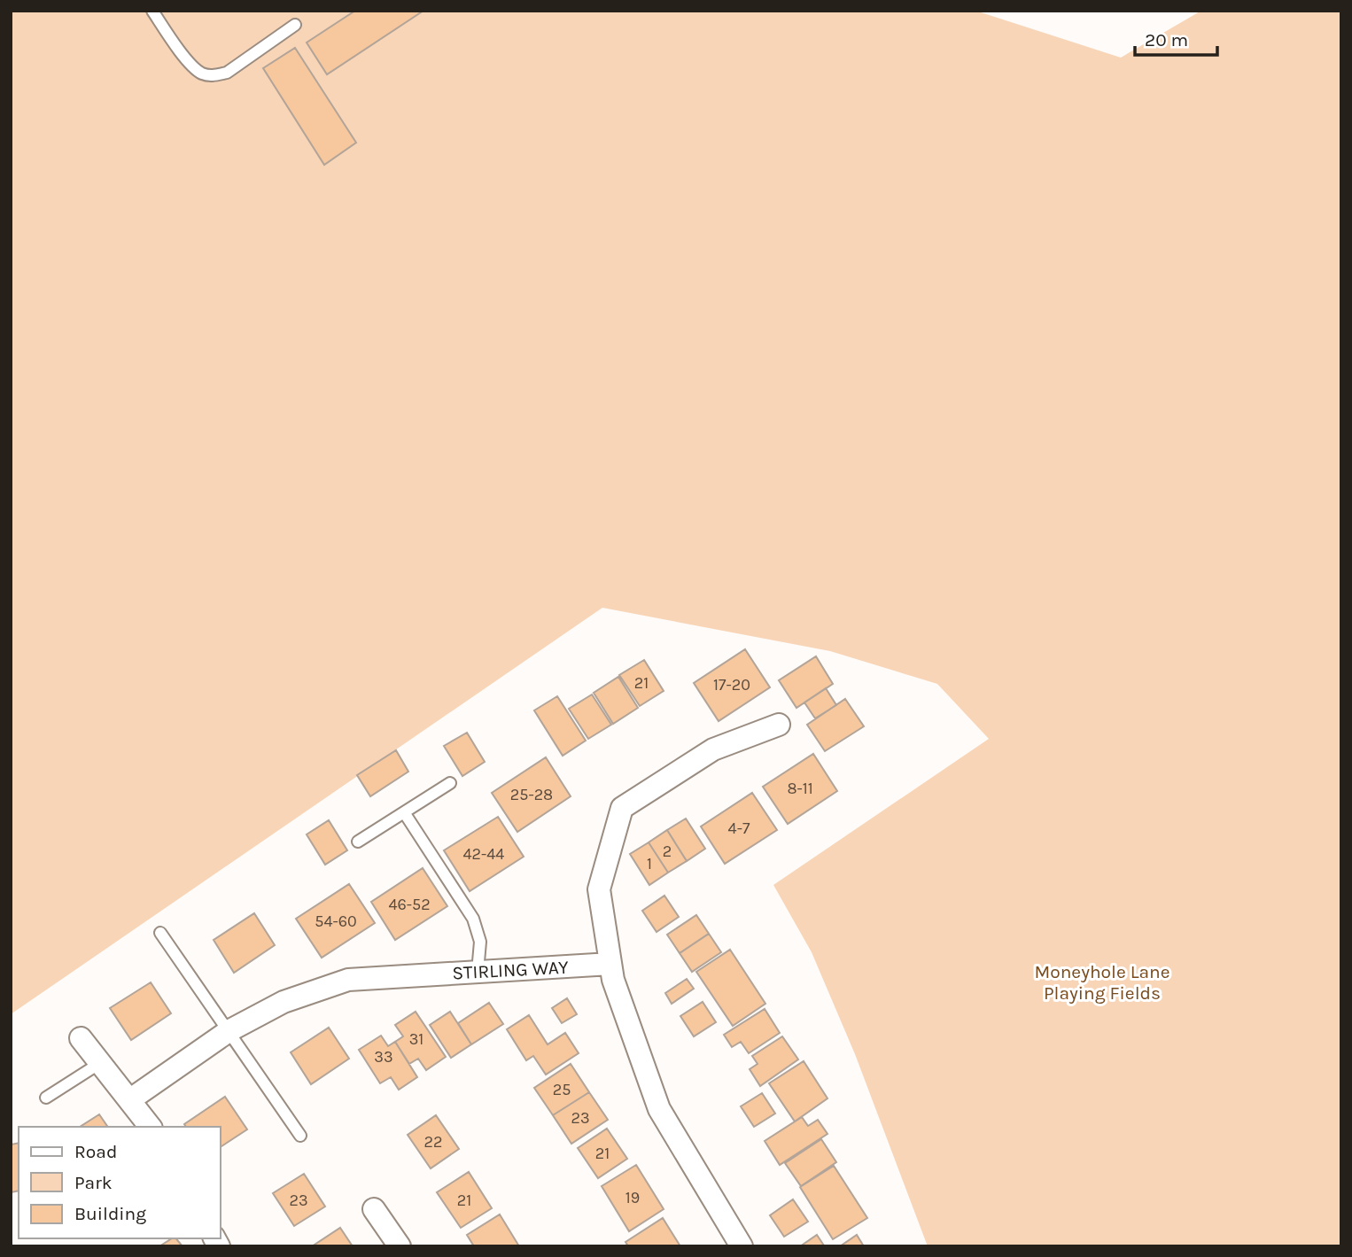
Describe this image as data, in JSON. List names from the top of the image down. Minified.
{"streets":{"street":["STIRLING WAY"]},"parks":["Moneyhole Lane Playing Fields"],"house_numbers":["21","17-20","8-11","25-28","4-7","2","42-44","1","46-52","54-60","31","33","25","23","22","21","19","23","21"],"legend":["Road","Park","Building"],"scale_bar":"20 m"}
